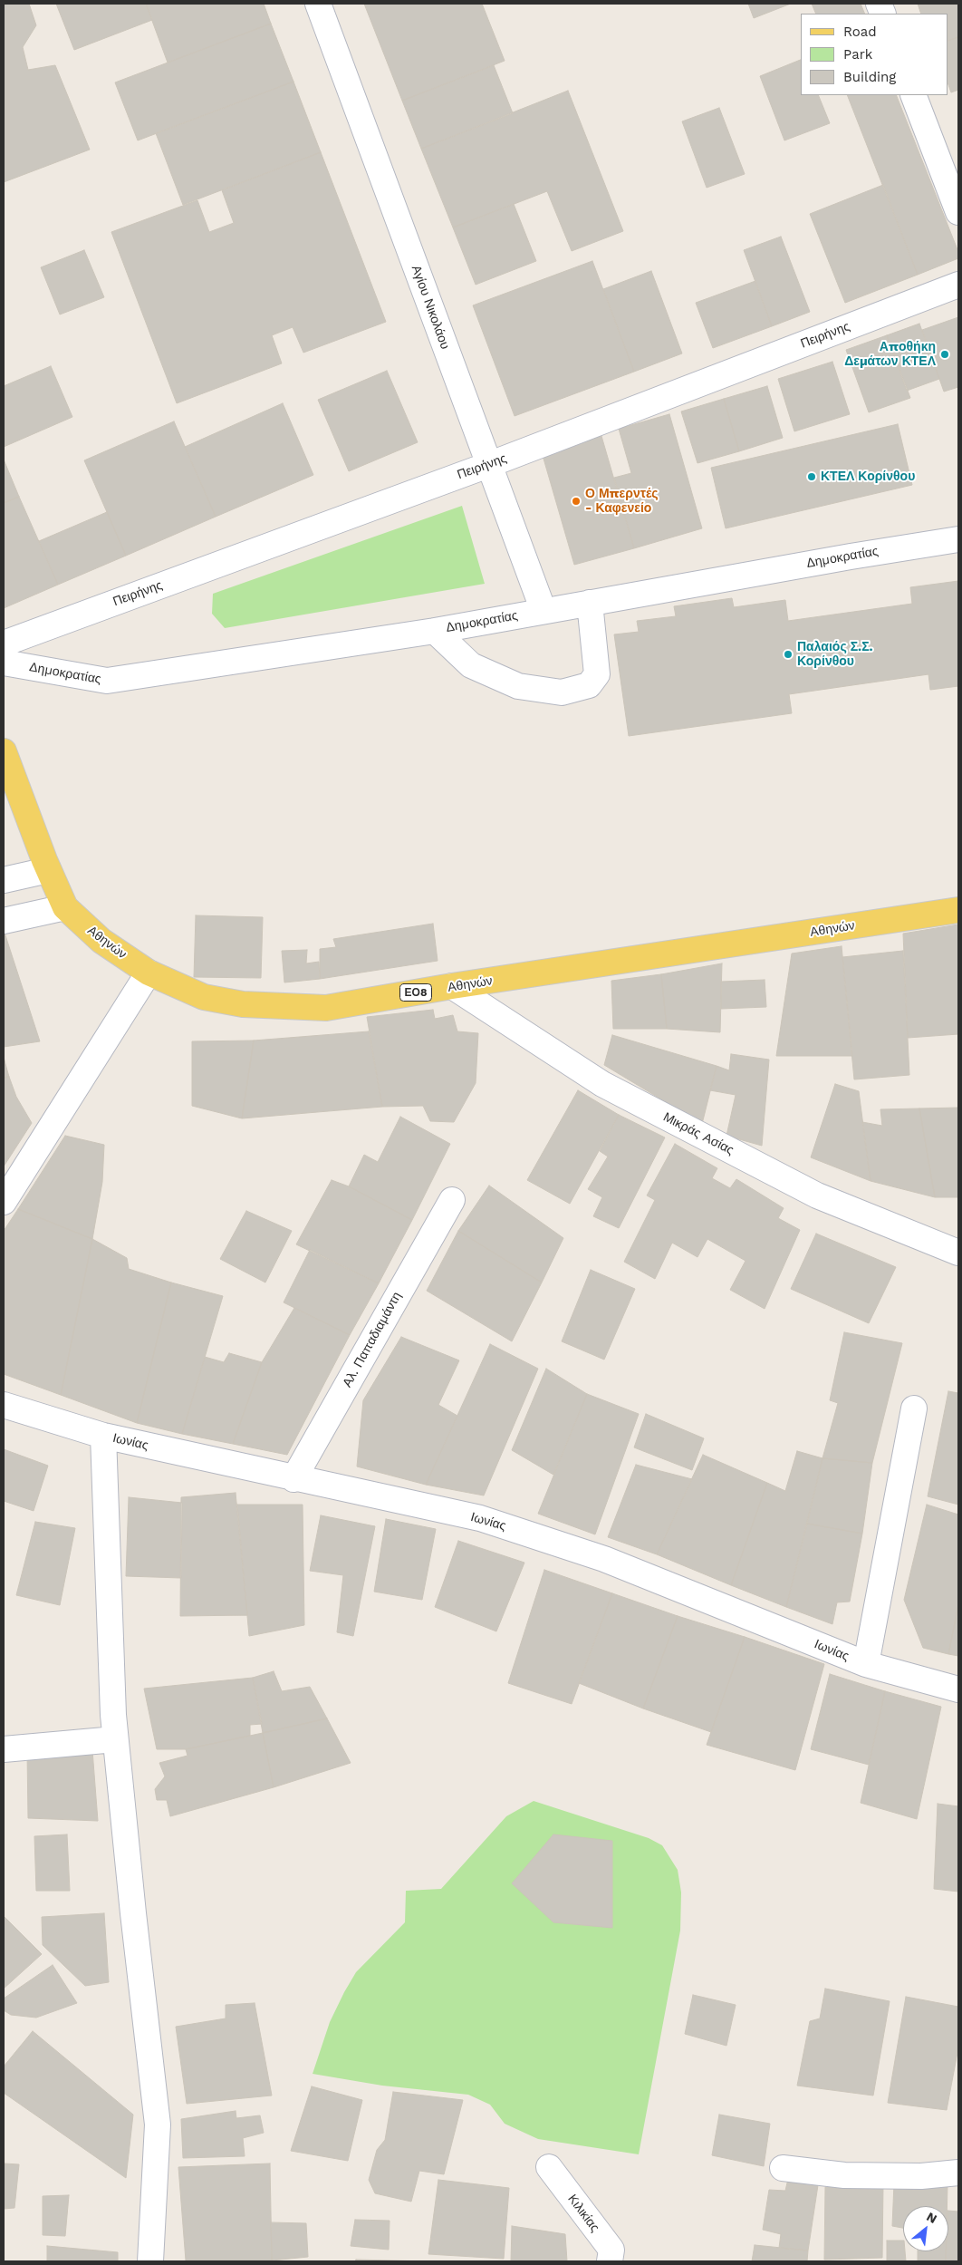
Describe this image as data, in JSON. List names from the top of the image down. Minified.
{"streets":{"main road":["Αθηνών","ΕΟ8"],"street":["Αγίου Νικολάου","Πειρήνης","Δημοκρατίας","Μικράς Ασίας","Αλ. Παπαδιαμάντη","Ιωνίας","Κιλικίας"]},"crossings":[["Αγίου Νικολάου","Πειρήνης"],["Αγίου Νικολάου","Δημοκρατίας"],["Αθηνών","Μικράς Ασίας"],["Αλ. Παπαδιαμάντη","Ιωνίας"]],"places":["Αποθήκη Δεμάτων ΚΤΕΛ","ΚΤΕΛ Κορίνθου","Ο Μπερντές - Καφενείο","Παλαιός Σ.Σ. Κορίνθου"],"legend":["Road","Park","Building"],"north":"top right"}
